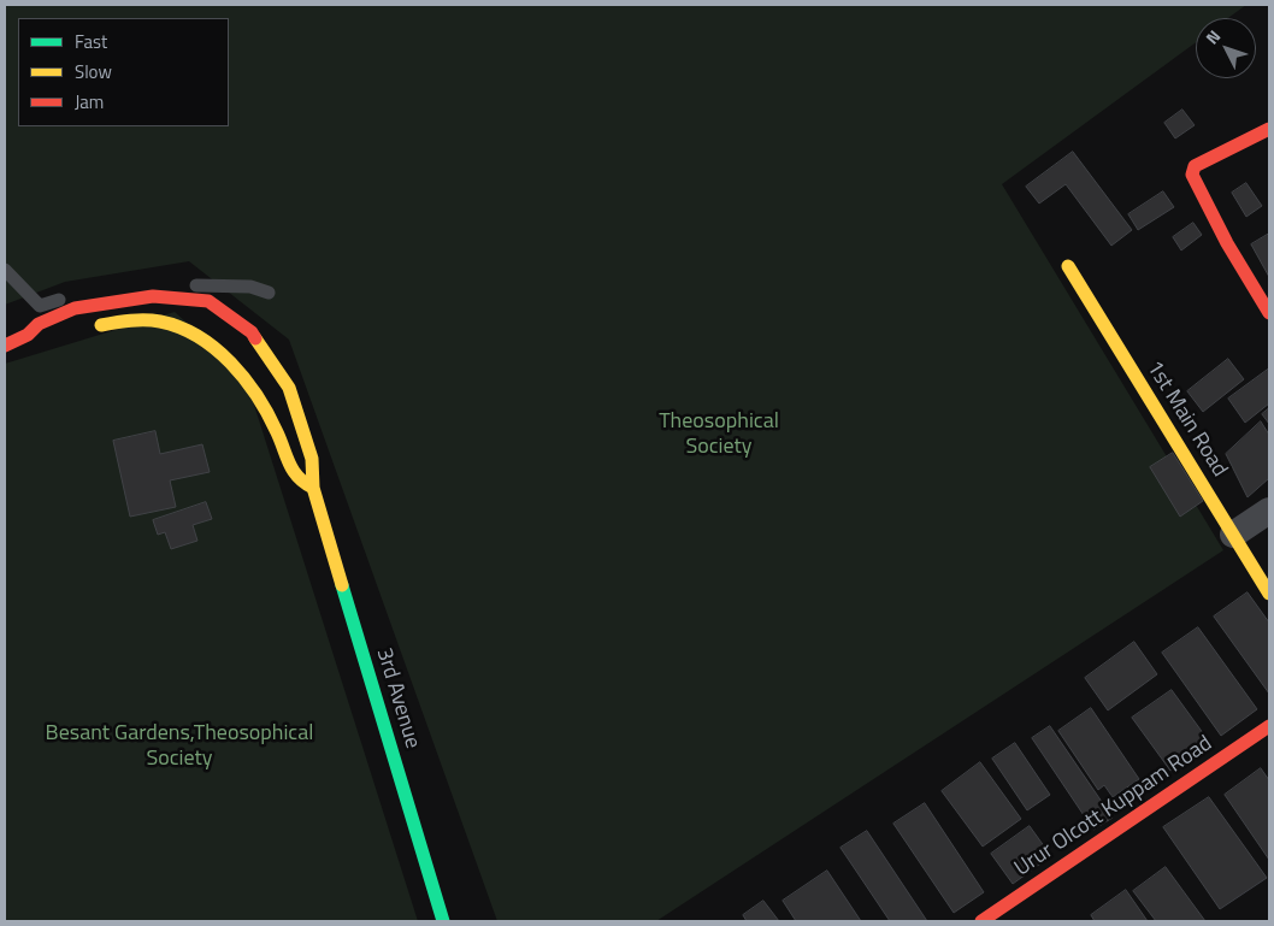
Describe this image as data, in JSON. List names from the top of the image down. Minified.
{"streets":{"main road":["1st Main Road","3rd Avenue","Urur Olcott Kuppam Road"]},"parks":["Theosophical Society","Besant Gardens,Theosophical Society"],"legend":["Fast","Slow","Jam"],"north":"top left"}
